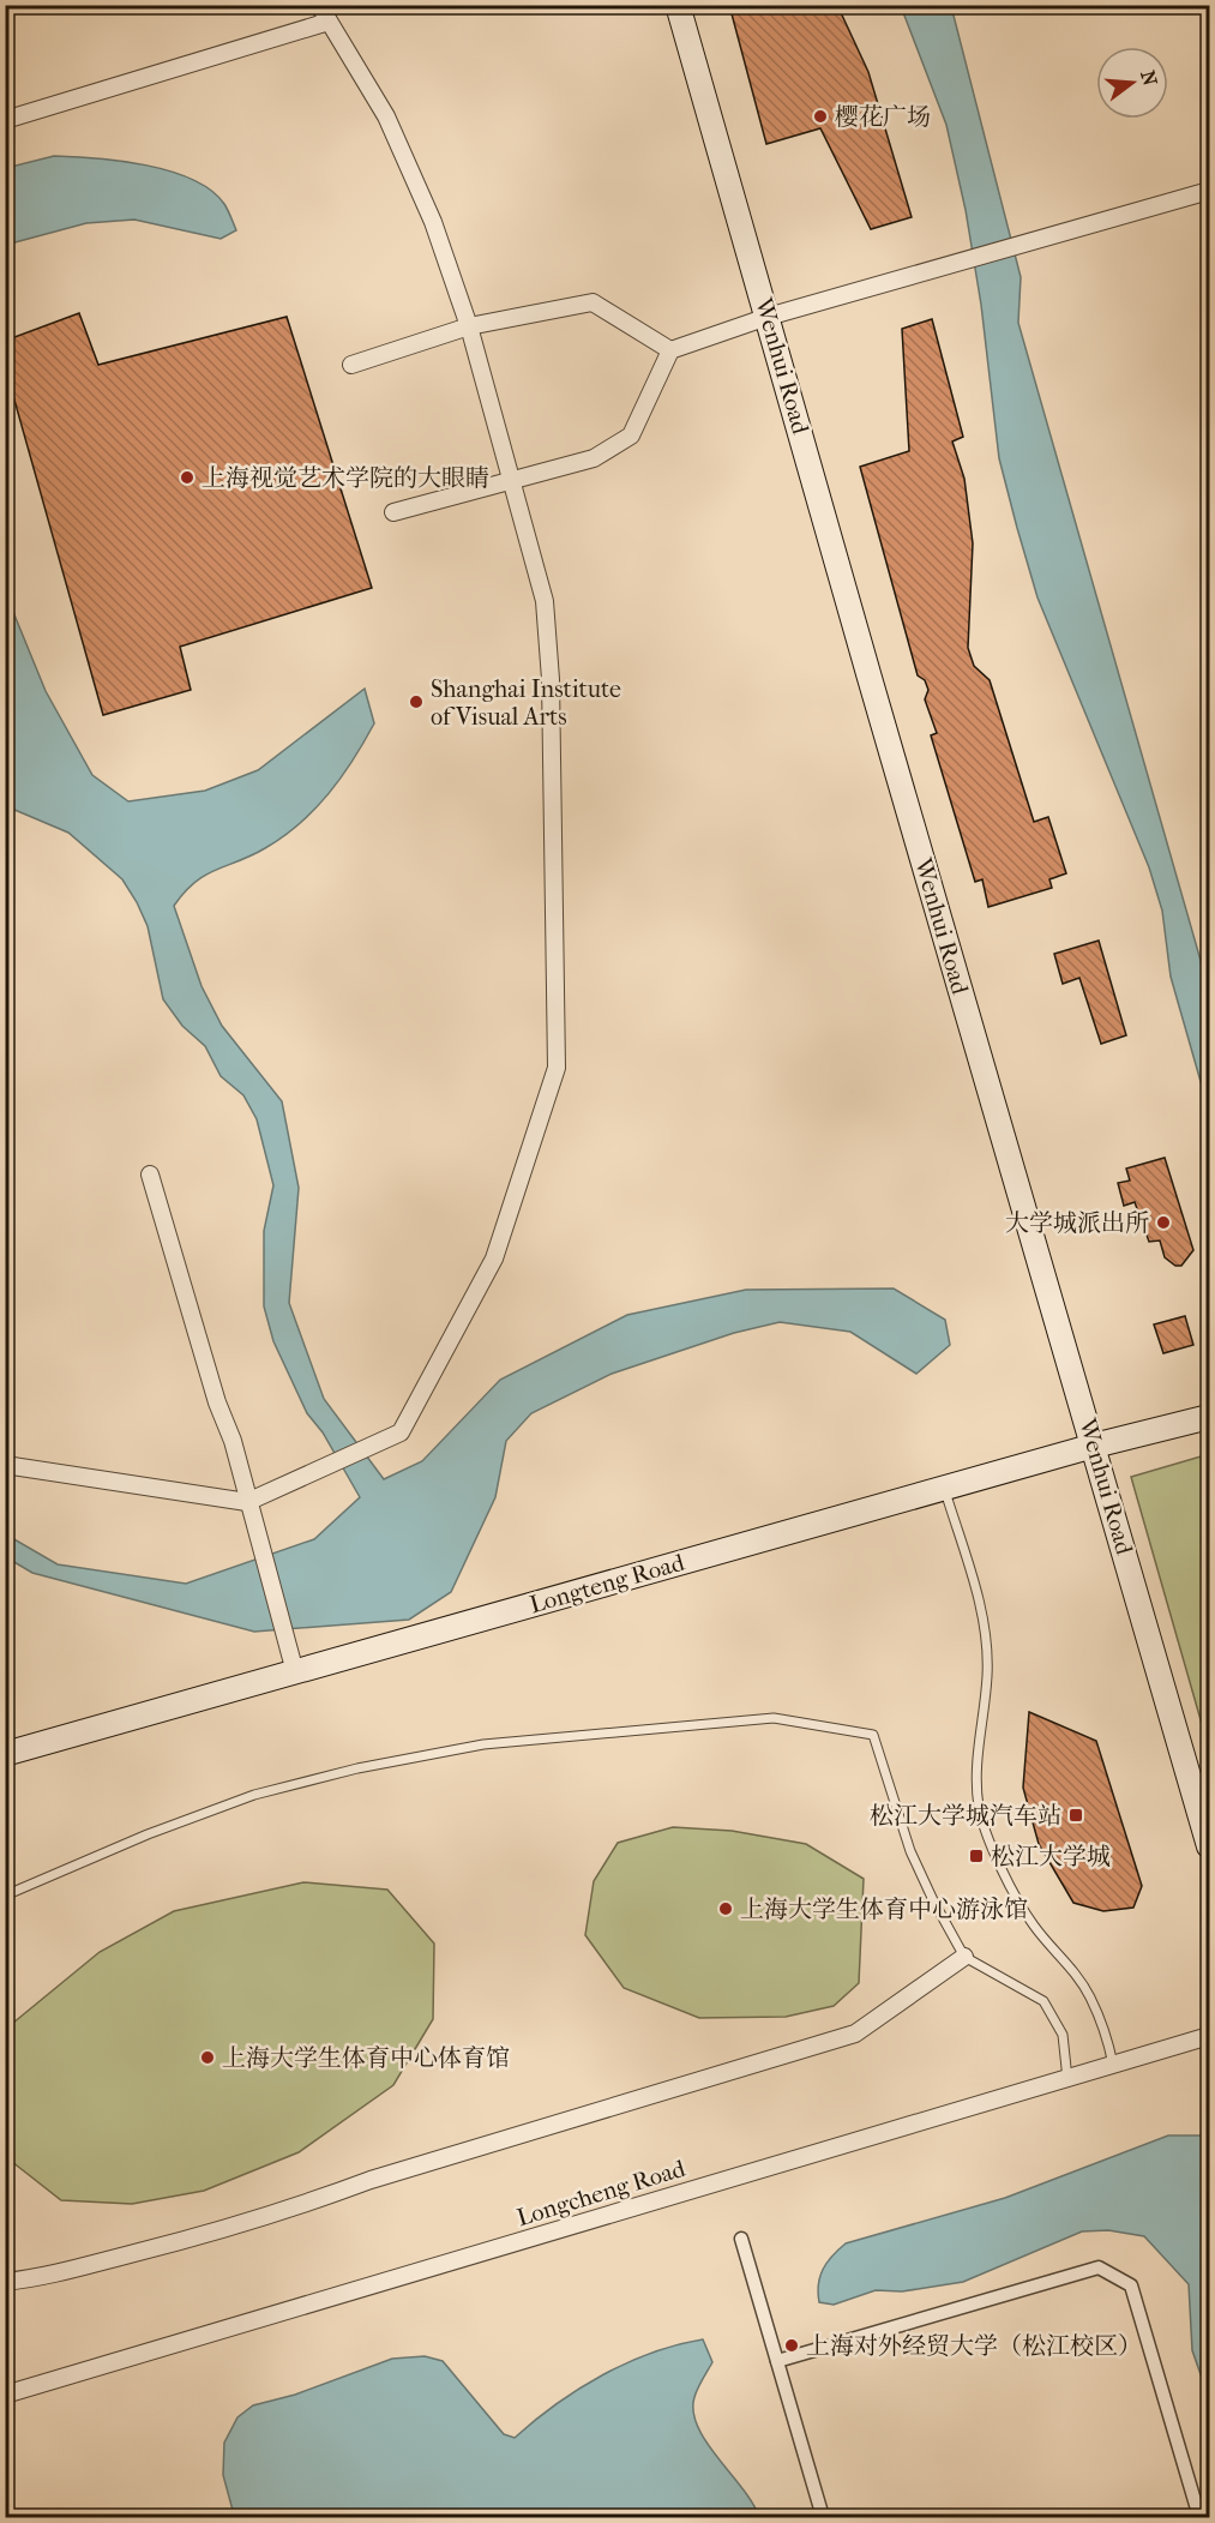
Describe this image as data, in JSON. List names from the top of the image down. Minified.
{"streets":{"main road":["Wenhui Road","Longteng Road"],"street":["Longcheng Road"]},"crossings":[["Wenhui Road","Longteng Road"]],"places":{"other":["樱花广场","上海视觉艺术学院的大眼睛","Shanghai Institute of Visual Arts","大学城派出所","上海大学生体育中心游泳馆","上海大学生体育中心体育馆","上海对外经贸大学（松江校区）"],"transit":["松江大学城汽车站","松江大学城"]},"north":"right"}
